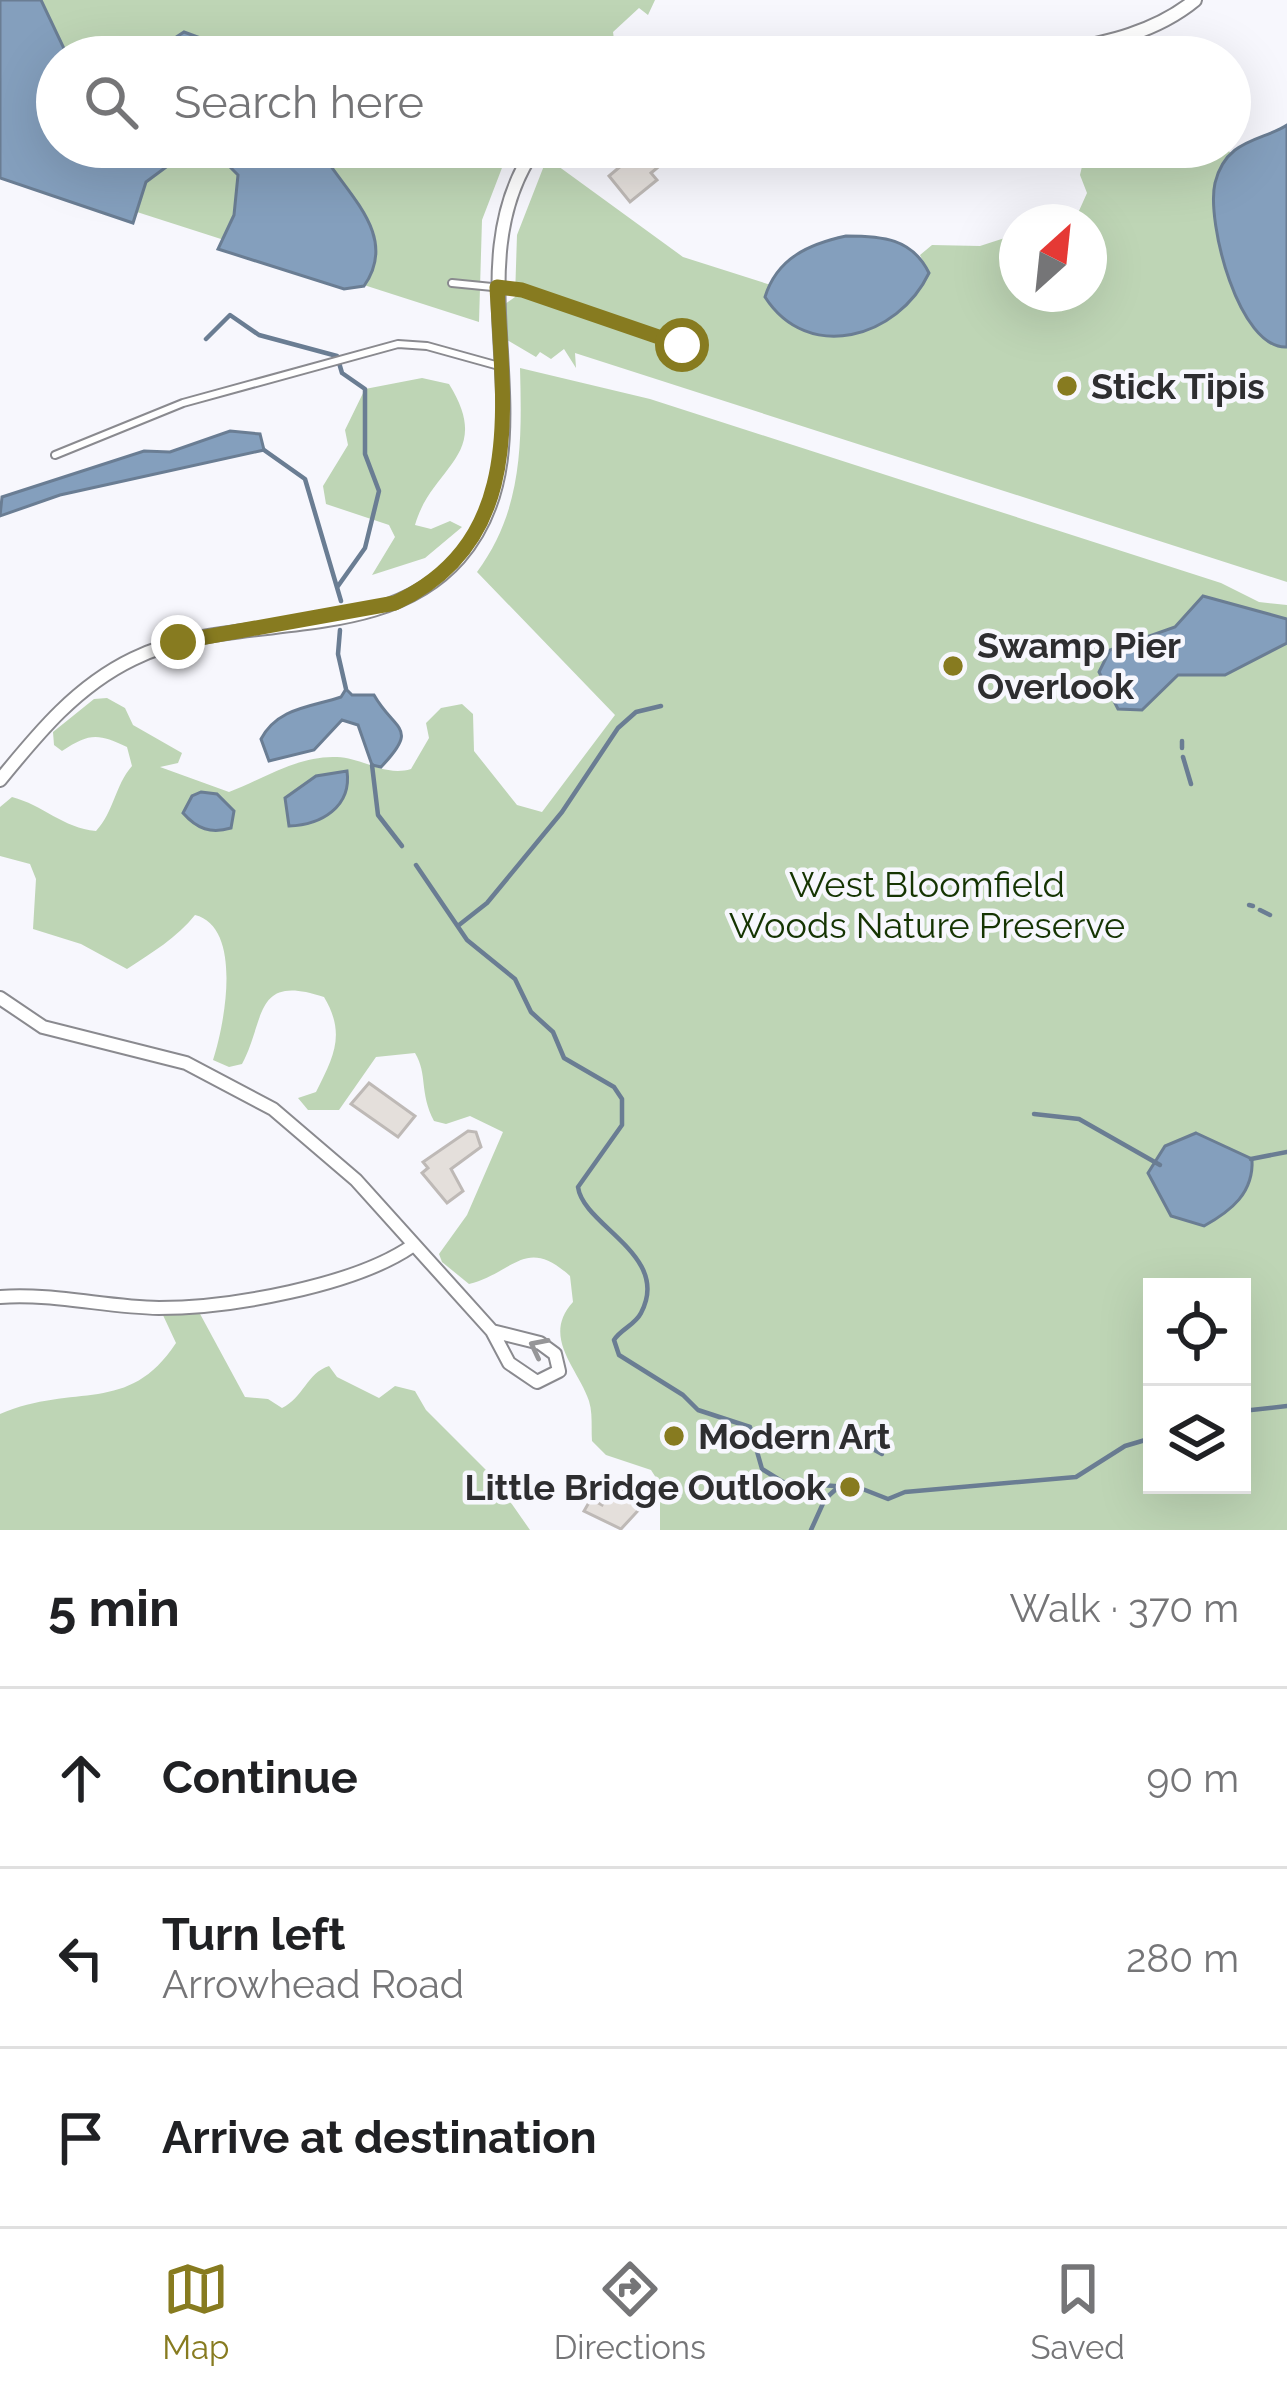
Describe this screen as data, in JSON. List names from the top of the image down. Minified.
{"parks":["West Bloomfield Woods Nature Preserve"],"places":["Stick Tipis","Swamp Pier Overlook","Modern Art","Little Bridge Outlook"],"north":"top right","page":{"search":"Search here","heading":["5 min","Walk · 370 m"],"list":[["Continue","90 m"],["Turn left","Arrowhead Road","280 m"],"Arrive at destination"],"nav":["Map","Directions","Saved"]}}
